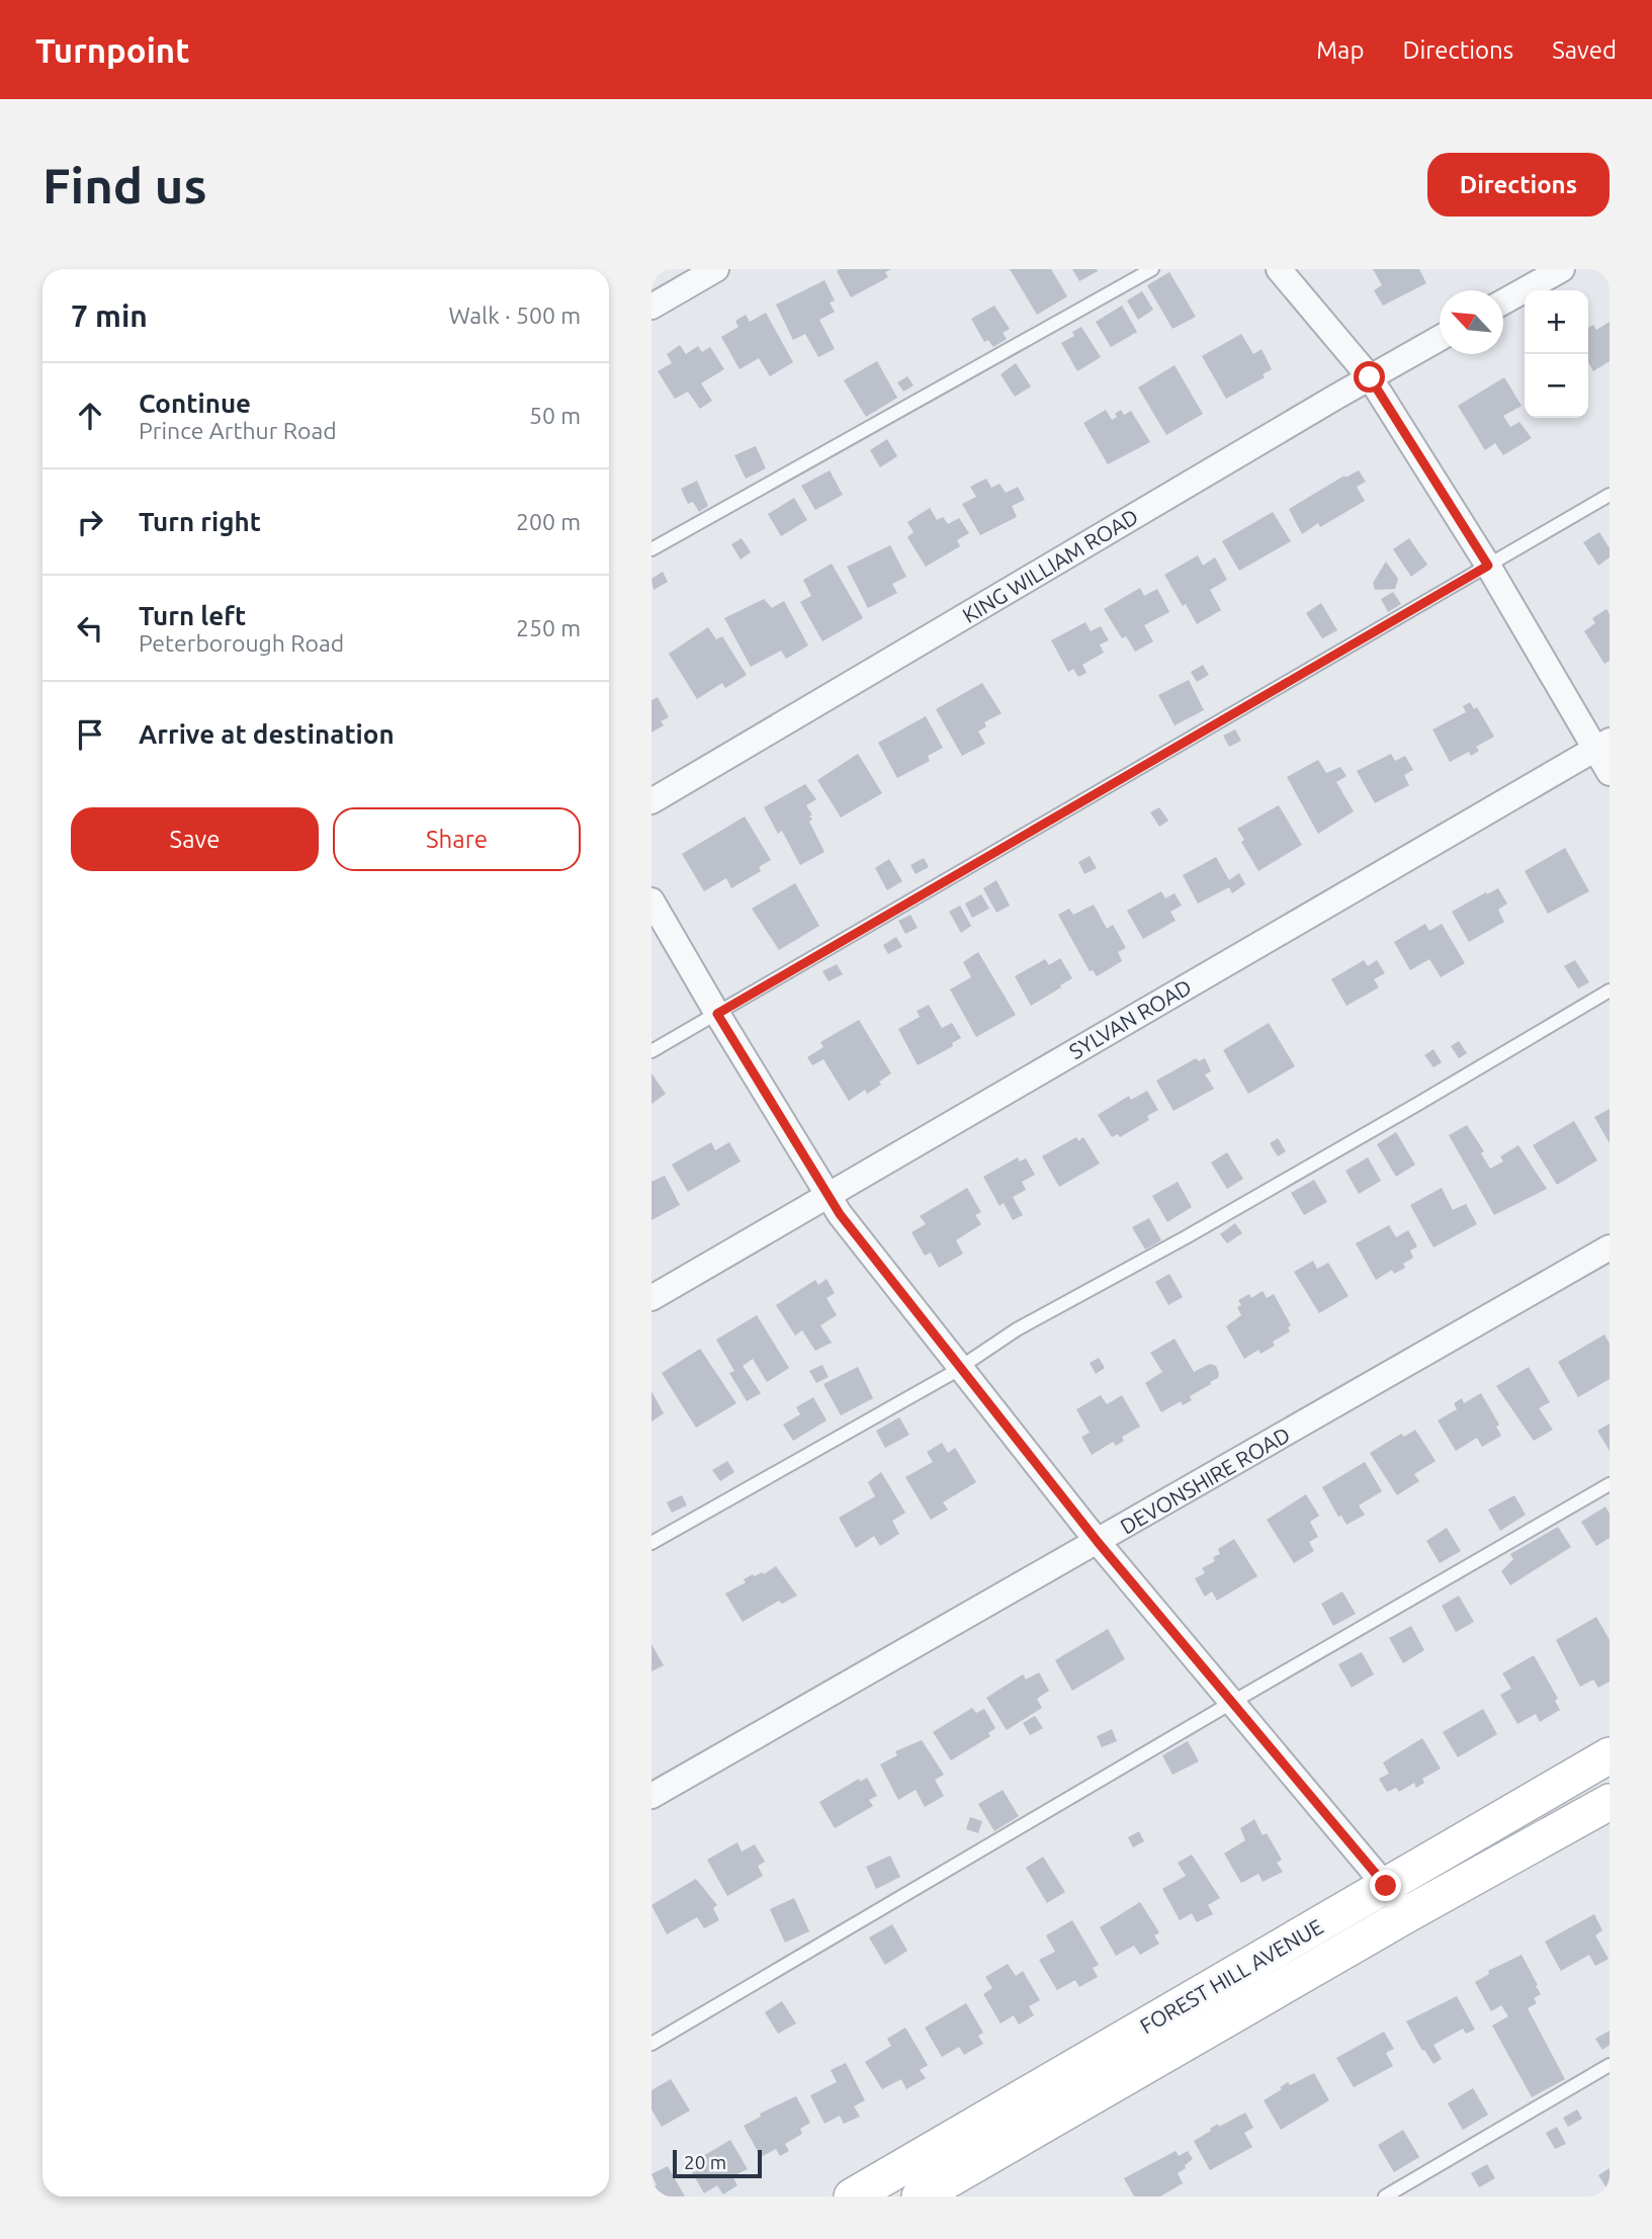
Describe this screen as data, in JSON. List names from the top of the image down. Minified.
{"streets":{"main road":["FOREST HILL AVENUE"],"street":["KING WILLIAM ROAD","SYLVAN ROAD","DEVONSHIRE ROAD"]},"scale_bar":"20 m","north":"top left","page":{"header":"Turnpoint","nav":["Map","Directions","Saved"],"buttons":["Directions",["Save","Share"]],"title":"Find us","heading":["7 min","Walk · 500 m"],"map_buttons":["+","−"],"list":[["Continue","Prince Arthur Road","50 m"],["Turn right","200 m"],["Turn left","Peterborough Road","250 m"],"Arrive at destination"],"scale":"20 m"}}
